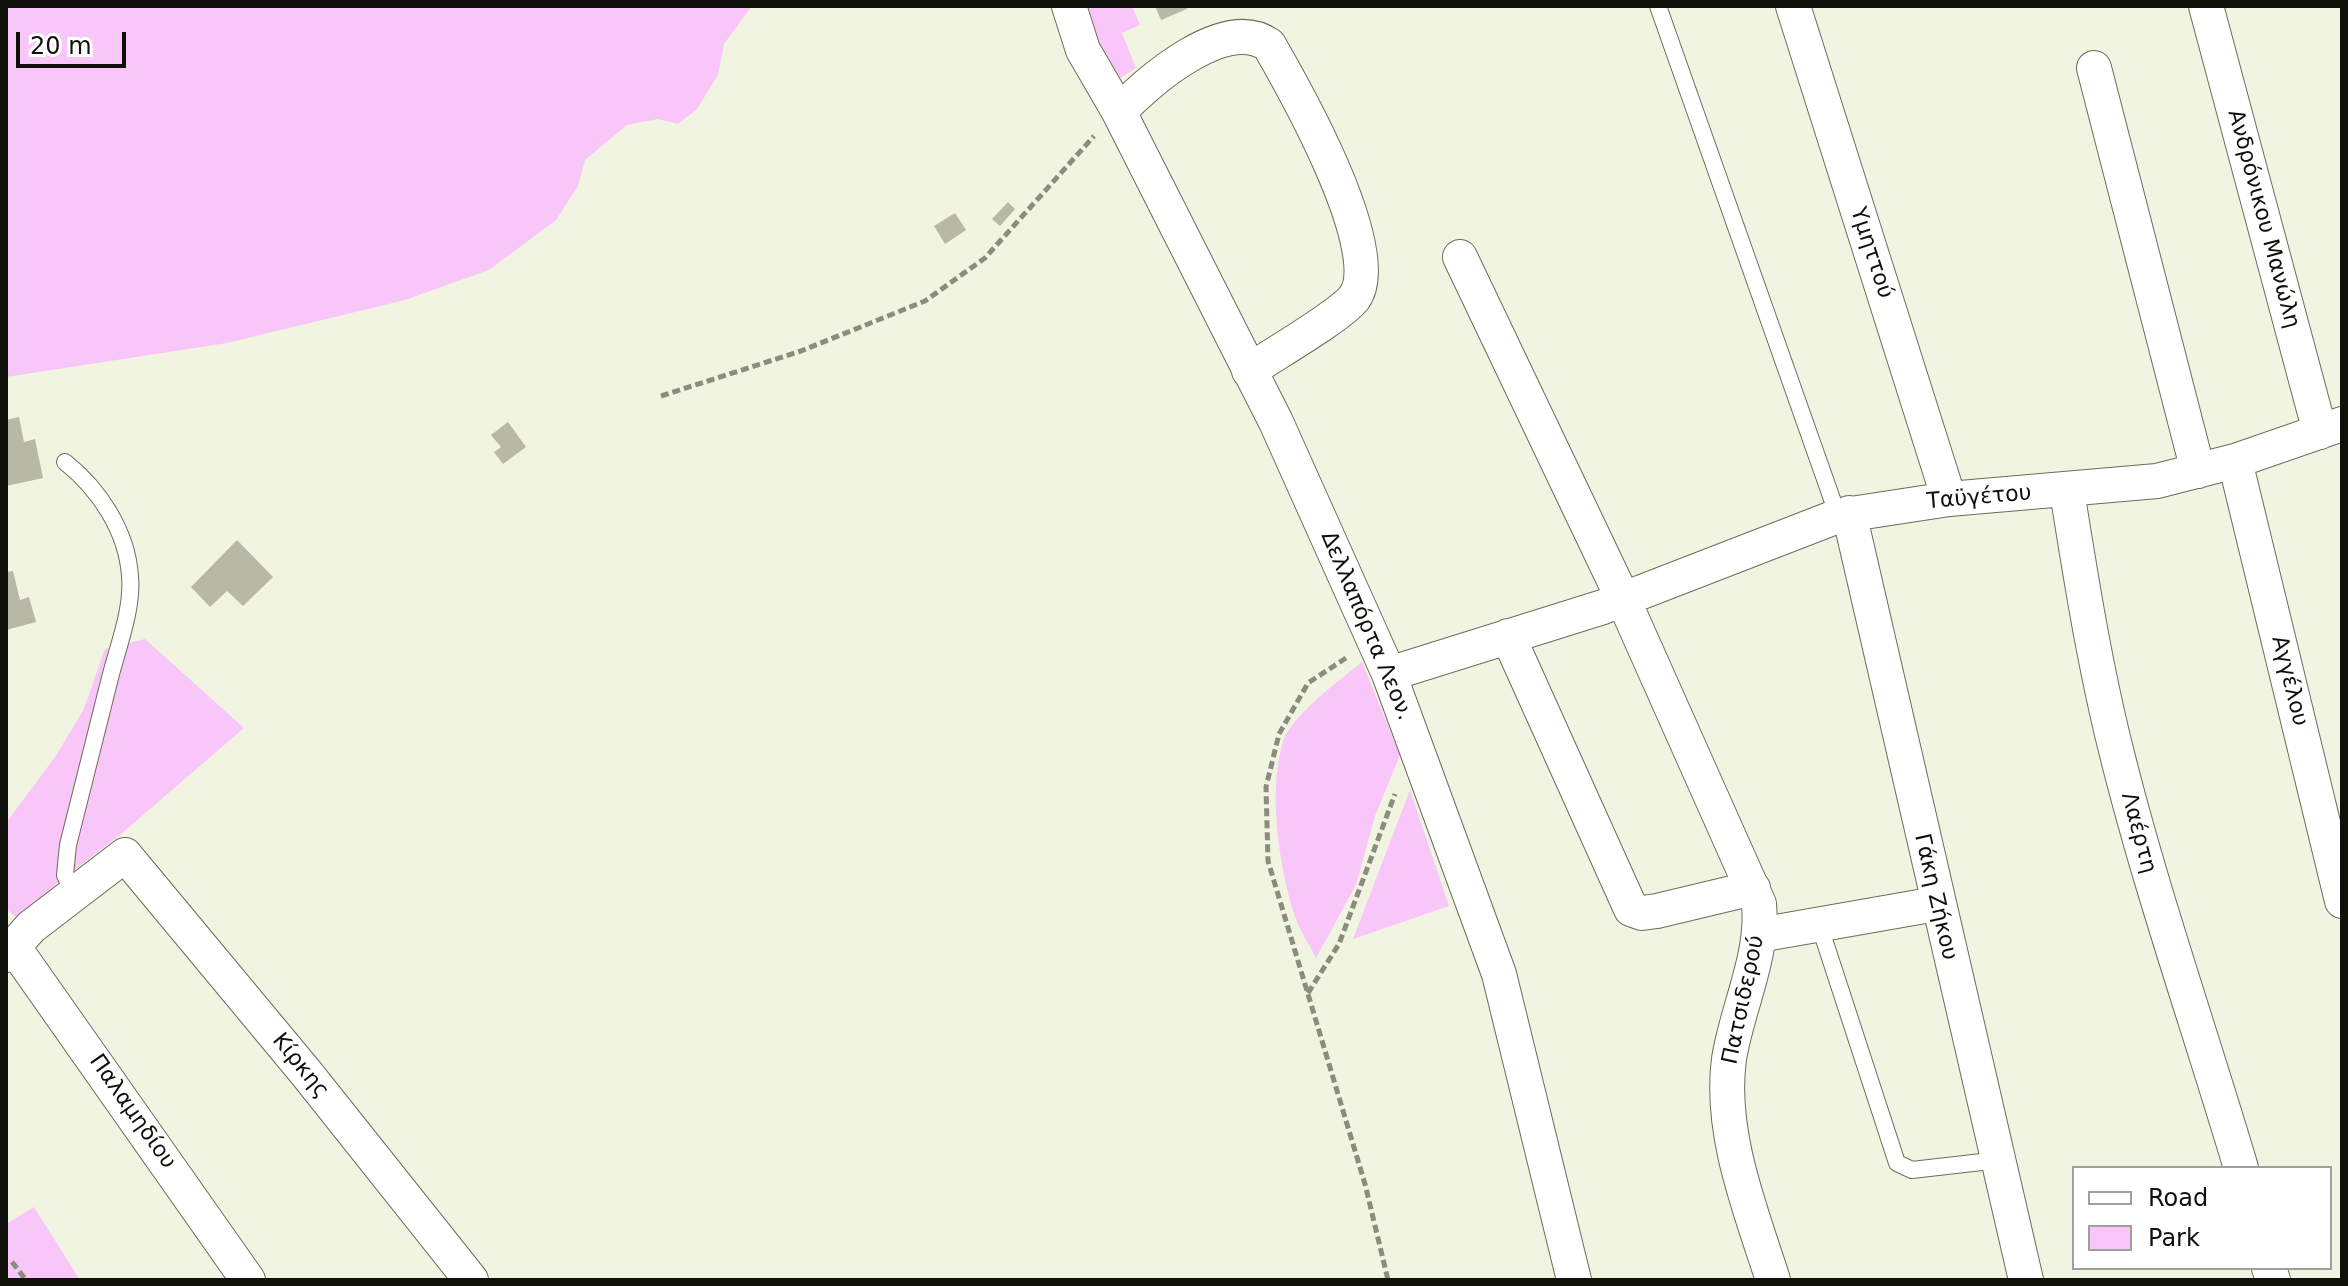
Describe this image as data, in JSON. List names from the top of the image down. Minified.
{"streets":{"street":["Ανδρόνικου Μανώλη","Υμηττού","Ταϋγέτου","Δελλαπόρτα Λεον.","Αγγέλου","Λαέρτη","Γάκη Ζήκου","Πατσιδερού","Κίρκης","Παλαμηδίου"]},"crossings":[["Ανδρόνικου Μανώλη","Ταϋγέτου"],["Υμηττού","Ταϋγέτου"],["Ταϋγέτου","Δελλαπόρτα Λεον."],["Ταϋγέτου","Αγγέλου"],["Ταϋγέτου","Λαέρτη"],["Ταϋγέτου","Γάκη Ζήκου"],["Ταϋγέτου","Πατσιδερού"]],"legend":["Road","Park"],"scale_bar":"20 m"}
